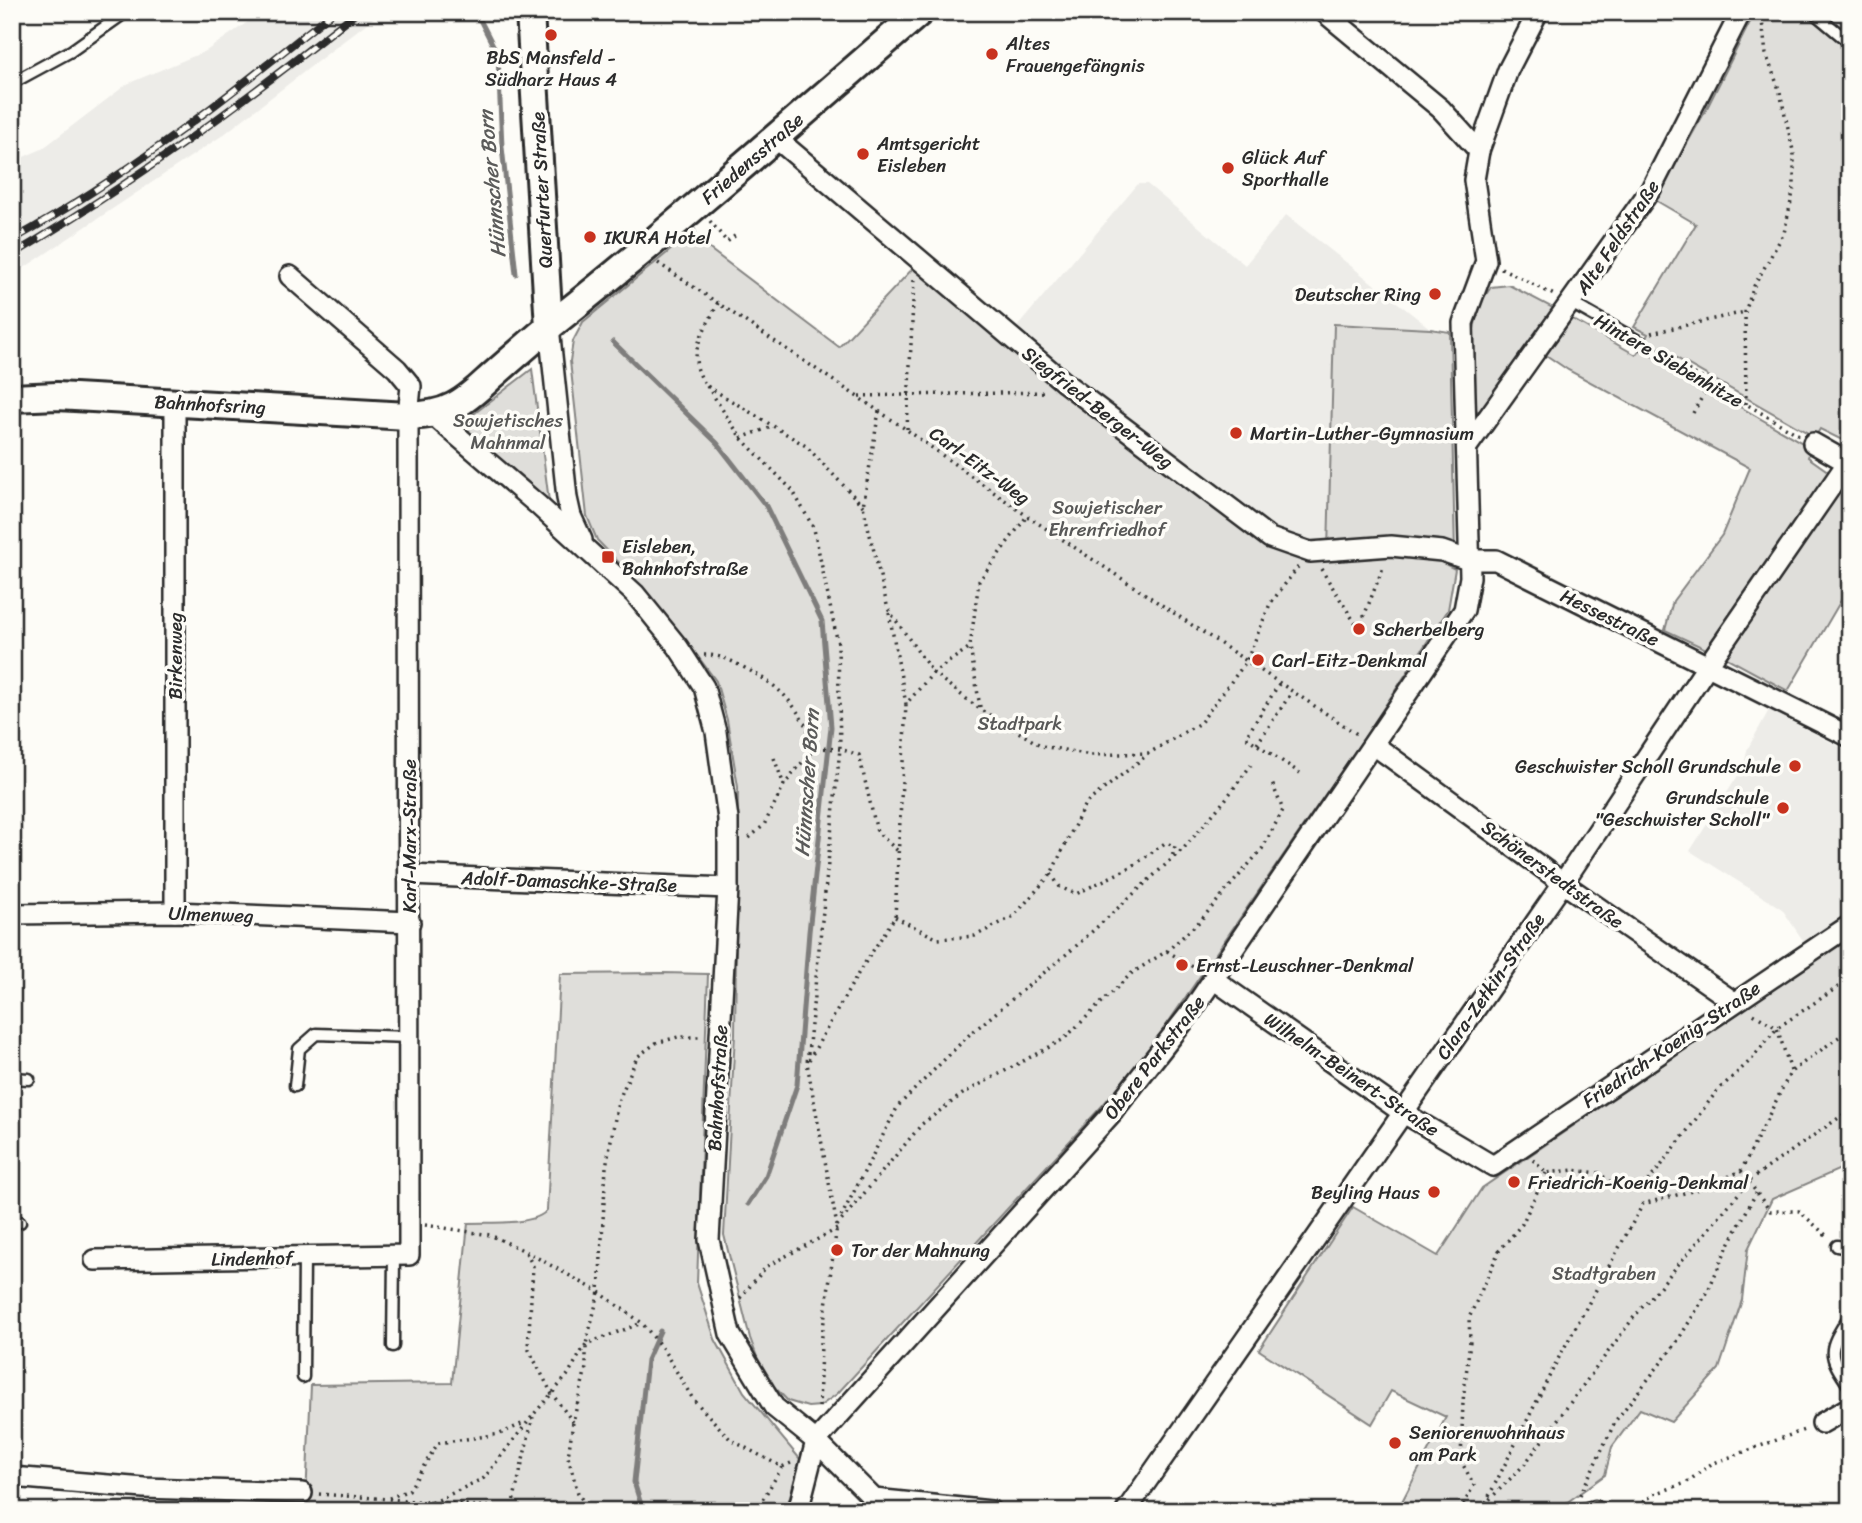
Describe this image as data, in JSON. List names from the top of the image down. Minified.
{"streets":{"main road":["Friedensstraße","Querfurter Straße","Bahnhofsring"],"street":["Alte Feldstraße","Siegfried-Berger-Weg","Hessestraße","Birkenweg","Karl-Marx-Straße","Schönerstedtstraße","Adolf-Damaschke-Straße","Ulmenweg","Clara-Zetkin-Straße","Friedrich-Koenig-Straße","Obere Parkstraße","Wilhelm-Beinert-Straße","Bahnhofstraße","Lindenhof"],"lane":["Hintere Siebenhitze"],"path":["Carl-Eitz-Weg"]},"crossings":[["Friedensstraße","Querfurter Straße"],["Friedensstraße","Bahnhofsring"],["Friedensstraße","Siegfried-Berger-Weg"],["Friedensstraße","Carl-Eitz-Weg"],["Friedensstraße","Bahnhofstraße"],["Querfurter Straße","Bahnhofsring"],["Querfurter Straße","Bahnhofstraße"],["Alte Feldstraße","Hintere Siebenhitze"],["Bahnhofsring","Birkenweg"],["Bahnhofsring","Karl-Marx-Straße"],["Bahnhofsring","Bahnhofstraße"],["Siegfried-Berger-Weg","Hessestraße"],["Siegfried-Berger-Weg","Obere Parkstraße"],["Carl-Eitz-Weg","Schönerstedtstraße"],["Carl-Eitz-Weg","Obere Parkstraße"],["Hessestraße","Clara-Zetkin-Straße"],["Hessestraße","Obere Parkstraße"],["Birkenweg","Ulmenweg"],["Karl-Marx-Straße","Adolf-Damaschke-Straße"],["Karl-Marx-Straße","Ulmenweg"],["Karl-Marx-Straße","Lindenhof"],["Schönerstedtstraße","Clara-Zetkin-Straße"],["Schönerstedtstraße","Friedrich-Koenig-Straße"],["Schönerstedtstraße","Obere Parkstraße"],["Adolf-Damaschke-Straße","Bahnhofstraße"],["Clara-Zetkin-Straße","Wilhelm-Beinert-Straße"],["Friedrich-Koenig-Straße","Wilhelm-Beinert-Straße"],["Obere Parkstraße","Wilhelm-Beinert-Straße"],["Obere Parkstraße","Bahnhofstraße"]],"water":["Hünnscher Born"],"parks":["Sowjetisches Mahnmal","Sowjetischer Ehrenfriedhof","Stadtpark","Stadtgraben"],"places":{"other":["BbS Mansfeld - Südharz Haus 4","Altes Frauengefängnis","Amtsgericht Eisleben","Glück Auf Sporthalle","IKURA Hotel","Deutscher Ring","Martin-Luther-Gymnasium","Scherbelberg","Carl-Eitz-Denkmal","Geschwister Scholl Grundschule","Grundschule \"Geschwister Scholl\"","Ernst-Leuschner-Denkmal","Friedrich-Koenig-Denkmal","Beyling Haus","Tor der Mahnung","Seniorenwohnhaus am Park"],"transit":["Eisleben, Bahnhofstraße"]}}
